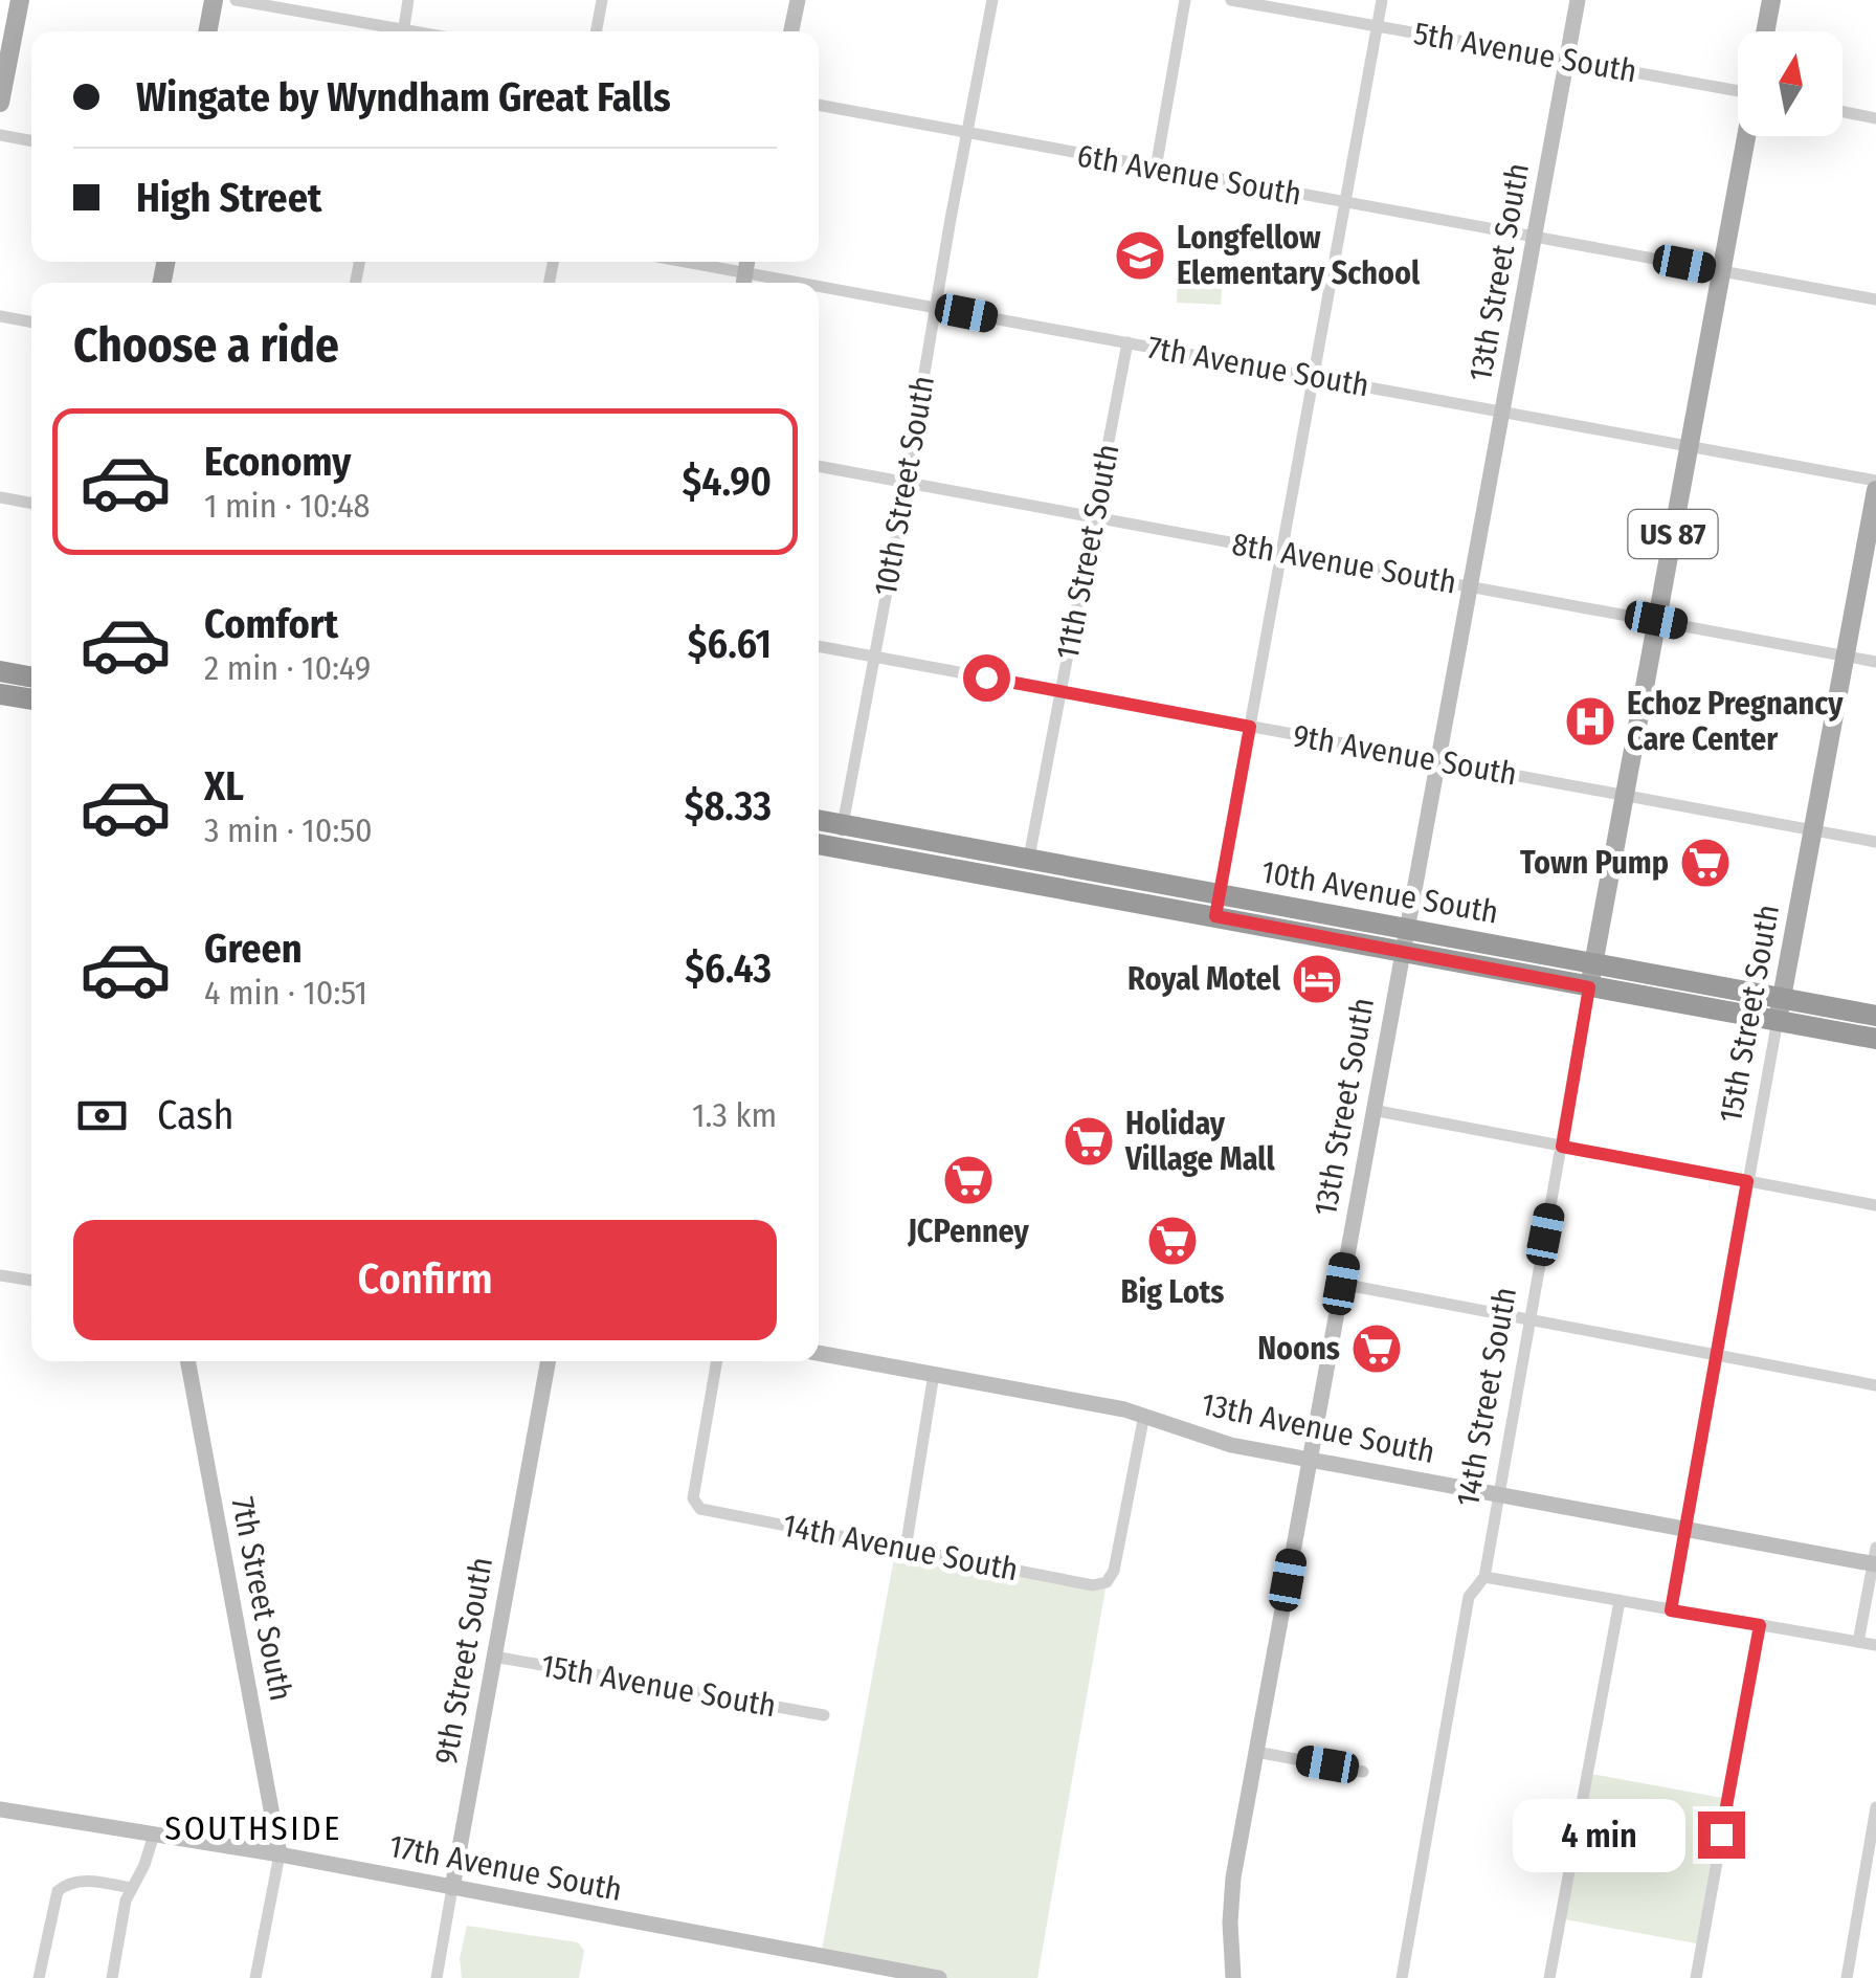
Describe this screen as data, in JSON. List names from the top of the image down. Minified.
{"streets":{"highway":["10th Avenue South"],"main road":["US 87","15th Street South","14th Street South"],"street":["5th Avenue South","6th Avenue South","13th Street South","7th Avenue South","10th Street South","11th Street South","8th Avenue South","9th Avenue South","13th Avenue South","14th Avenue South","7th Street South","9th Street South","15th Avenue South","17th Avenue South"]},"crossings":[["5th Avenue South","13th Street South"],["6th Avenue South","13th Street South"],["6th Avenue South","10th Street South"],["6th Avenue South","14th Street South"],["13th Street South","7th Avenue South"],["13th Street South","8th Avenue South"],["13th Street South","9th Avenue South"],["13th Street South","10th Avenue South"],["13th Street South","13th Avenue South"],["7th Avenue South","10th Street South"],["7th Avenue South","11th Street South"],["7th Avenue South","14th Street South"],["10th Street South","8th Avenue South"],["10th Street South","9th Avenue South"],["10th Street South","10th Avenue South"],["11th Street South","8th Avenue South"],["11th Street South","9th Avenue South"],["11th Street South","10th Avenue South"],["8th Avenue South","15th Street South"],["8th Avenue South","14th Street South"],["9th Avenue South","15th Street South"],["9th Avenue South","14th Street South"],["10th Avenue South","15th Street South"],["10th Avenue South","14th Street South"],["15th Street South","13th Avenue South"],["14th Street South","13th Avenue South"],["13th Avenue South","14th Avenue South"],["7th Street South","17th Avenue South"],["9th Street South","15th Avenue South"],["9th Street South","17th Avenue South"]],"districts":["SOUTHSIDE"],"places":{"school or university":["Longfellow Elementary School"],"hospital":["Echoz Pregnancy Care Center"],"supermarket":["Town Pump","Holiday Village Mall","JCPenney","Big Lots","Noons"],"hotel":["Royal Motel"]},"north":"top","page":{"banner":["Wingate by Wyndham Great Falls","High Street"],"heading":"Choose a ride","list":[{"name":"Economy","note":"1 min · 10:48","value":"$4.90"},{"name":"Comfort","note":"2 min · 10:49","value":"$6.61"},{"name":"XL","note":"3 min · 10:50","value":"$8.33"},{"name":"Green","note":"4 min · 10:51","value":"$6.43"}],"pay":["Cash","1.3 km"],"buttons":"Confirm","bubble":"4 min"}}
